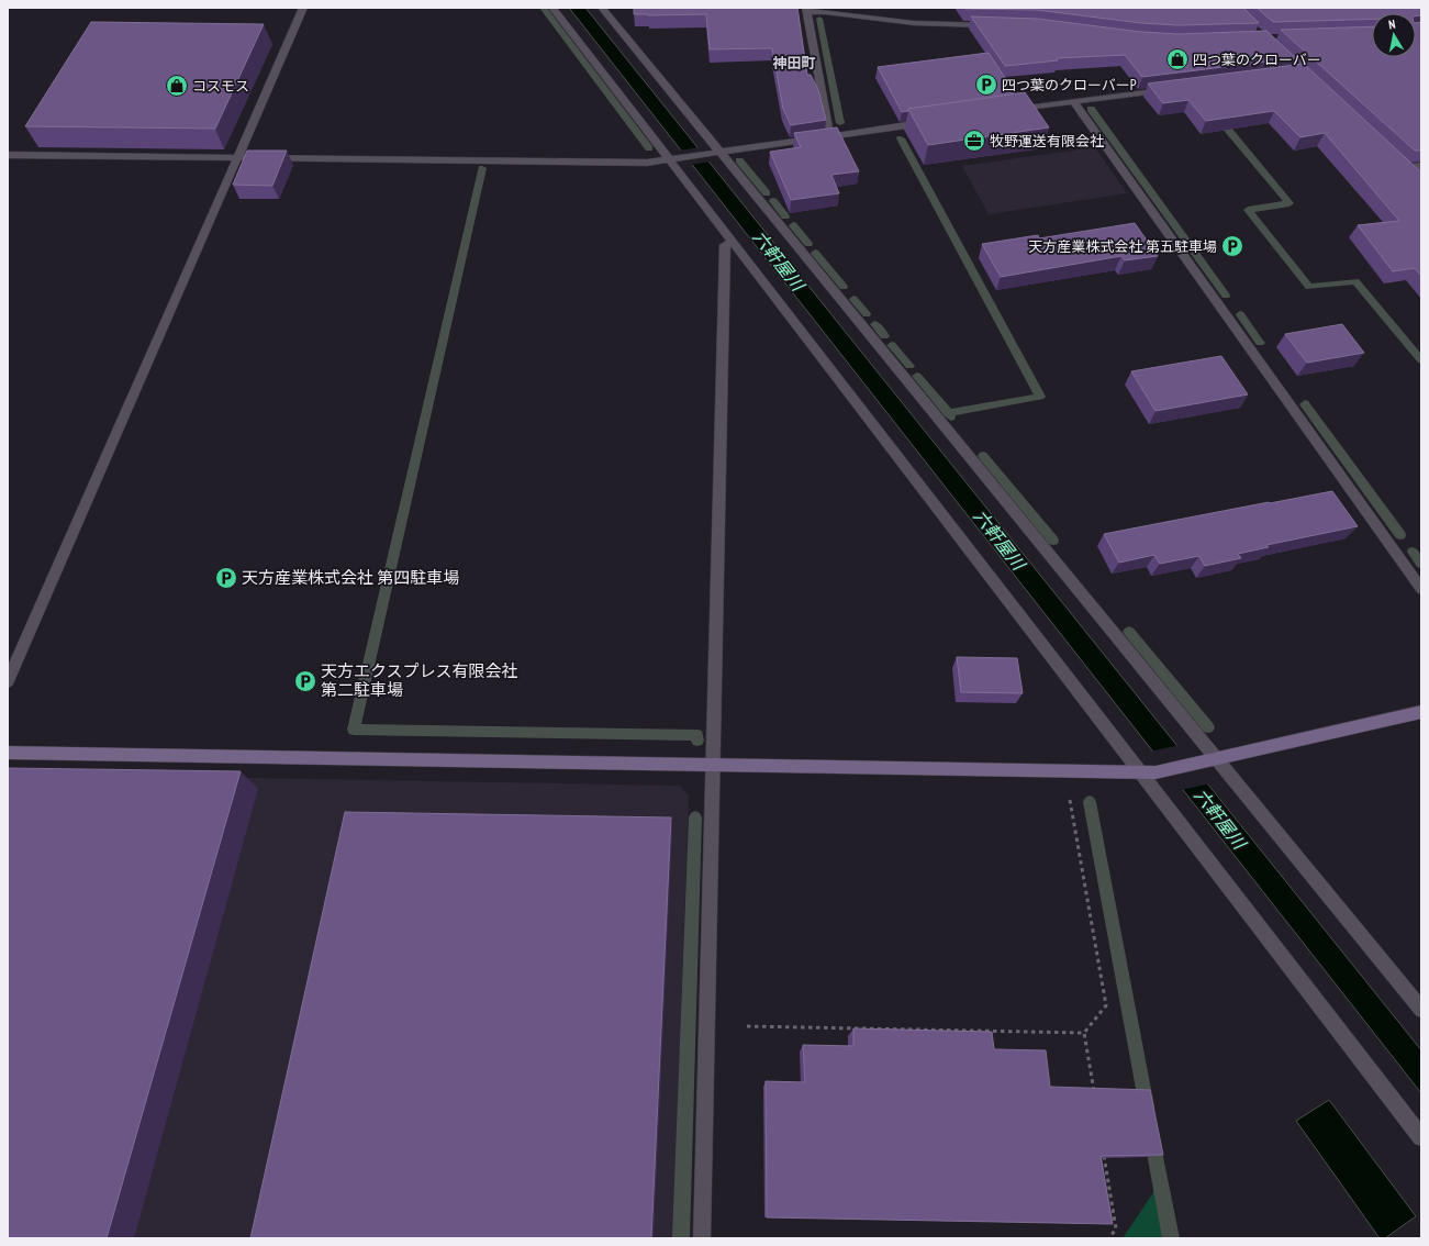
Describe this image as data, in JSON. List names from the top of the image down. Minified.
{"districts":["神田町"],"water":["六軒屋川"],"places":{"shop":["四つ葉のクローバー","コスモス"],"parking":["四つ葉のクローバーP","天方産業株式会社 第五駐車場","天方産業株式会社 第四駐車場","天方エクスプレス有限会社 第二駐車場"],"office":["牧野運送有限会社"]},"north":"top"}
